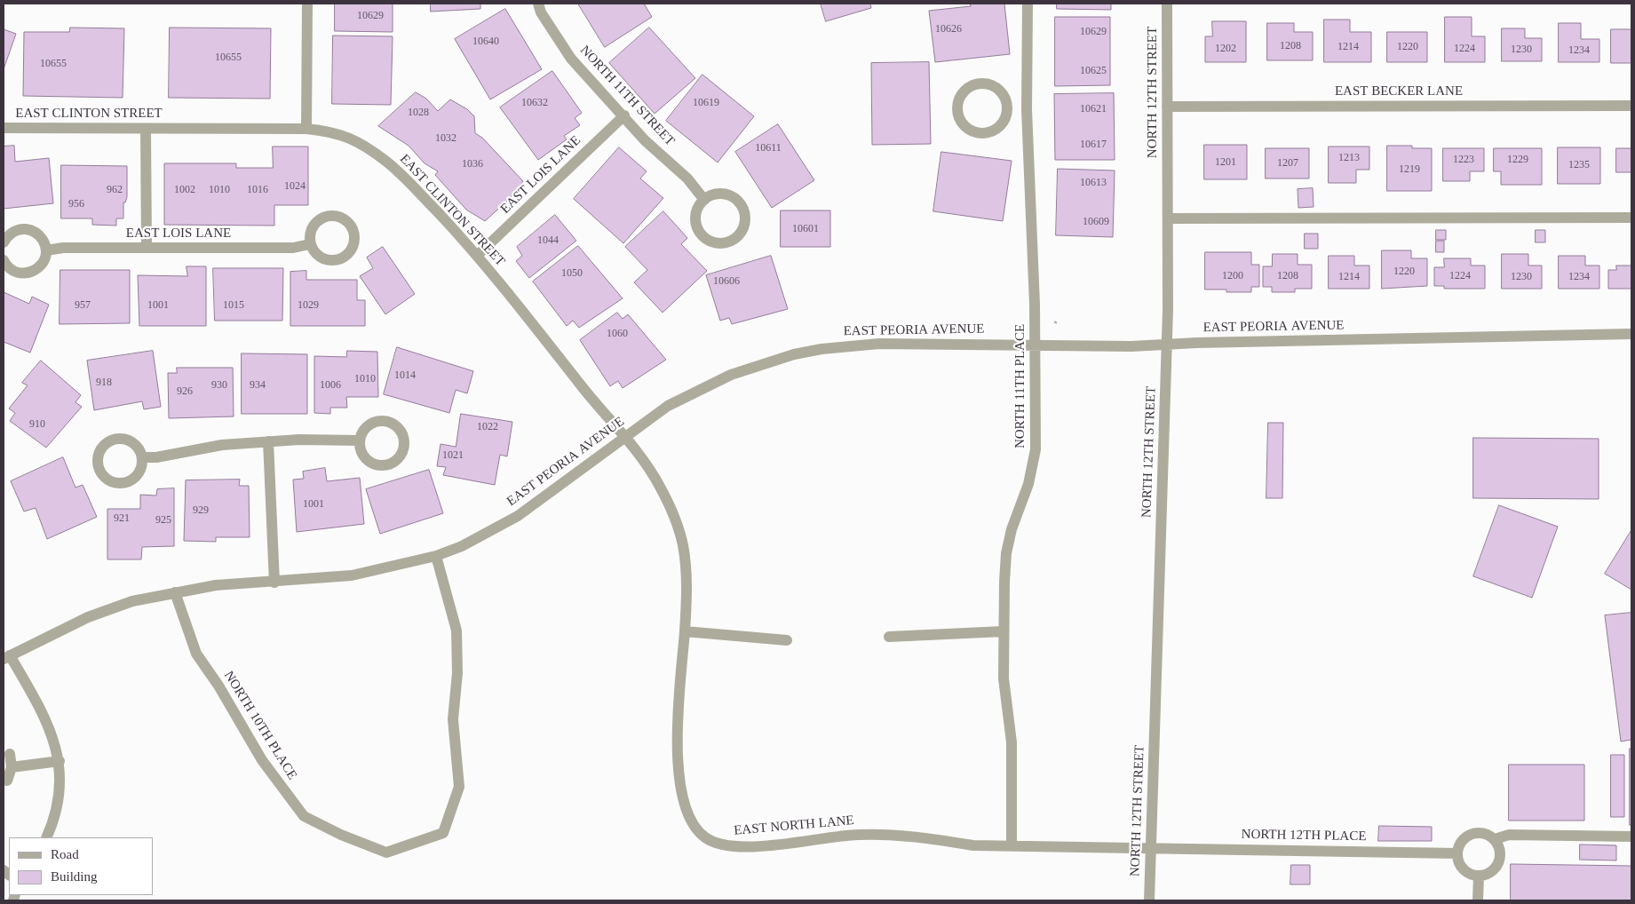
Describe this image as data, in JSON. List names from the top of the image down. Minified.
{"streets":{"street":["EAST BECKER LANE","NORTH 12TH STREET","NORTH 11TH STREET","EAST CLINTON STREET","EAST LOIS LANE","EAST PEORIA AVENUE","NORTH 11TH PLACE","NORTH 10TH PLACE","EAST NORTH LANE","NORTH 12TH PLACE"]},"crossings":[["EAST BECKER LANE","NORTH 12TH STREET"],["NORTH 12TH STREET","EAST PEORIA AVENUE"],["NORTH 12TH STREET","EAST NORTH LANE"],["NORTH 12TH STREET","NORTH 12TH PLACE"],["NORTH 11TH STREET","EAST LOIS LANE"],["EAST CLINTON STREET","EAST LOIS LANE"],["EAST CLINTON STREET","EAST PEORIA AVENUE"],["EAST CLINTON STREET","EAST NORTH LANE"],["EAST PEORIA AVENUE","NORTH 11TH PLACE"],["EAST PEORIA AVENUE","NORTH 10TH PLACE"],["EAST PEORIA AVENUE","EAST NORTH LANE"],["NORTH 11TH PLACE","EAST NORTH LANE"],["EAST NORTH LANE","NORTH 12TH PLACE"]],"house_numbers":["10629","10626","10629","10640","1208","1214","1220","1202","1224","1230","1234","10655","10655","10625","10632","10619","10621","1028","1032","10617","10611","1213","1223","1229","1201","1207","1036","1235","1219","10613","1024","962","1002","1010","1016","956","10609","10601","1044","1220","1050","1200","1208","1224","1214","1230","1234","10606","957","1001","1015","1029","1060","1014","1010","918","930","934","1006","926","910","1022","1021","1001","929","921","925"],"legend":["Road","Building"]}
